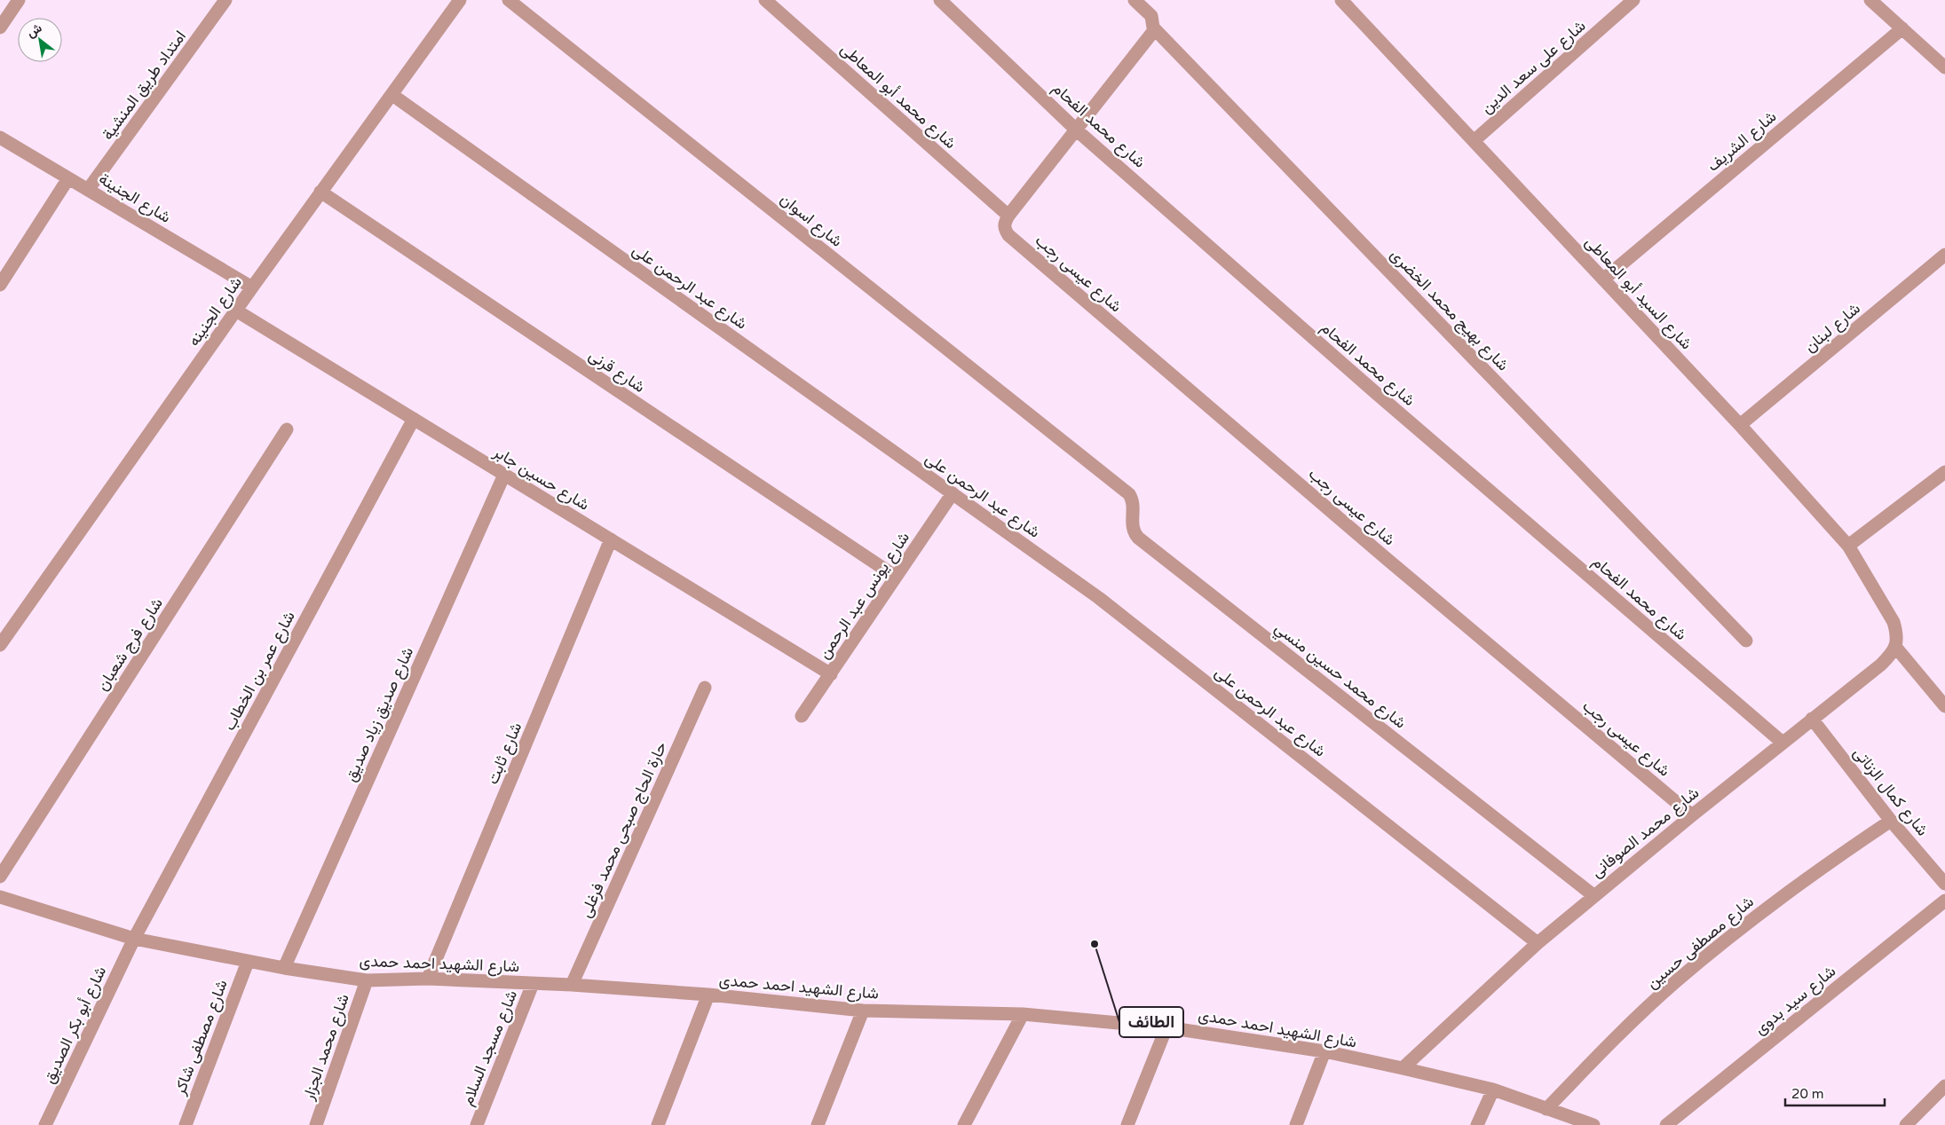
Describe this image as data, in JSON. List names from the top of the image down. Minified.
{"streets":{"street":["شارع على سعد الدين","امتداد طريق المنشية","شارع محمد أبو المعاطى","شارع محمد الفحام","شارع الشريف","شارع الجنينة","شارع اسوان","شارع عيسى رجب","شارع عبد الرحمن على","شارع السيد أبو المعاطى","شارع بهيج محمد الخضرى","شارع الجنينه","شارع لبنان","شارع قرنى","شارع حسين جابر","شارع يونس عبد الرحمن","شارع فرج شعبان","شارع عمر بن الخطاب","شارع محمد حسين منسي","شارع صديق زياد صديق","شارع ثابت","شارع كمال الزناتى","حارة الحاج صبحى محمد فرغلى","شارع محمد الصوفانى","شارع مصطفى حسين","شارع الشهيد احمد حمدى","شارع سيد بدوى","شارع أبو بكر الصديق","شارع مصطفى شاكر","شارع محمد الجزار","شارع مسجد السلام"]},"crossings":[["شارع على سعد الدين","شارع السيد أبو المعاطى"],["امتداد طريق المنشية","شارع الجنينة"],["شارع محمد أبو المعاطى","شارع عيسى رجب"],["شارع محمد الفحام","شارع محمد الصوفانى"],["شارع الشريف","شارع السيد أبو المعاطى"],["شارع الجنينة","شارع الجنينه"],["شارع اسوان","شارع محمد حسين منسي"],["شارع عيسى رجب","شارع محمد الصوفانى"],["شارع عبد الرحمن على","شارع الجنينه"],["شارع عبد الرحمن على","شارع يونس عبد الرحمن"],["شارع عبد الرحمن على","شارع محمد الصوفانى"],["شارع السيد أبو المعاطى","شارع لبنان"],["شارع السيد أبو المعاطى","شارع محمد الصوفانى"],["شارع الجنينه","شارع قرنى"],["شارع الجنينه","شارع حسين جابر"],["شارع قرنى","شارع يونس عبد الرحمن"],["شارع حسين جابر","شارع يونس عبد الرحمن"],["شارع حسين جابر","شارع عمر بن الخطاب"],["شارع حسين جابر","شارع صديق زياد صديق"],["شارع حسين جابر","شارع ثابت"],["شارع عمر بن الخطاب","شارع الشهيد احمد حمدى"],["شارع عمر بن الخطاب","شارع أبو بكر الصديق"],["شارع محمد حسين منسي","شارع محمد الصوفانى"],["شارع صديق زياد صديق","شارع الشهيد احمد حمدى"],["شارع ثابت","شارع الشهيد احمد حمدى"],["شارع كمال الزناتى","شارع محمد الصوفانى"],["شارع كمال الزناتى","شارع مصطفى حسين"],["حارة الحاج صبحى محمد فرغلى","شارع الشهيد احمد حمدى"],["شارع محمد الصوفانى","شارع الشهيد احمد حمدى"],["شارع مصطفى حسين","شارع الشهيد احمد حمدى"],["شارع الشهيد احمد حمدى","شارع أبو بكر الصديق"],["شارع الشهيد احمد حمدى","شارع مصطفى شاكر"],["شارع الشهيد احمد حمدى","شارع محمد الجزار"],["شارع الشهيد احمد حمدى","شارع مسجد السلام"]],"places":["الطائف"],"scale_bar":"20 m","north":"top left"}
